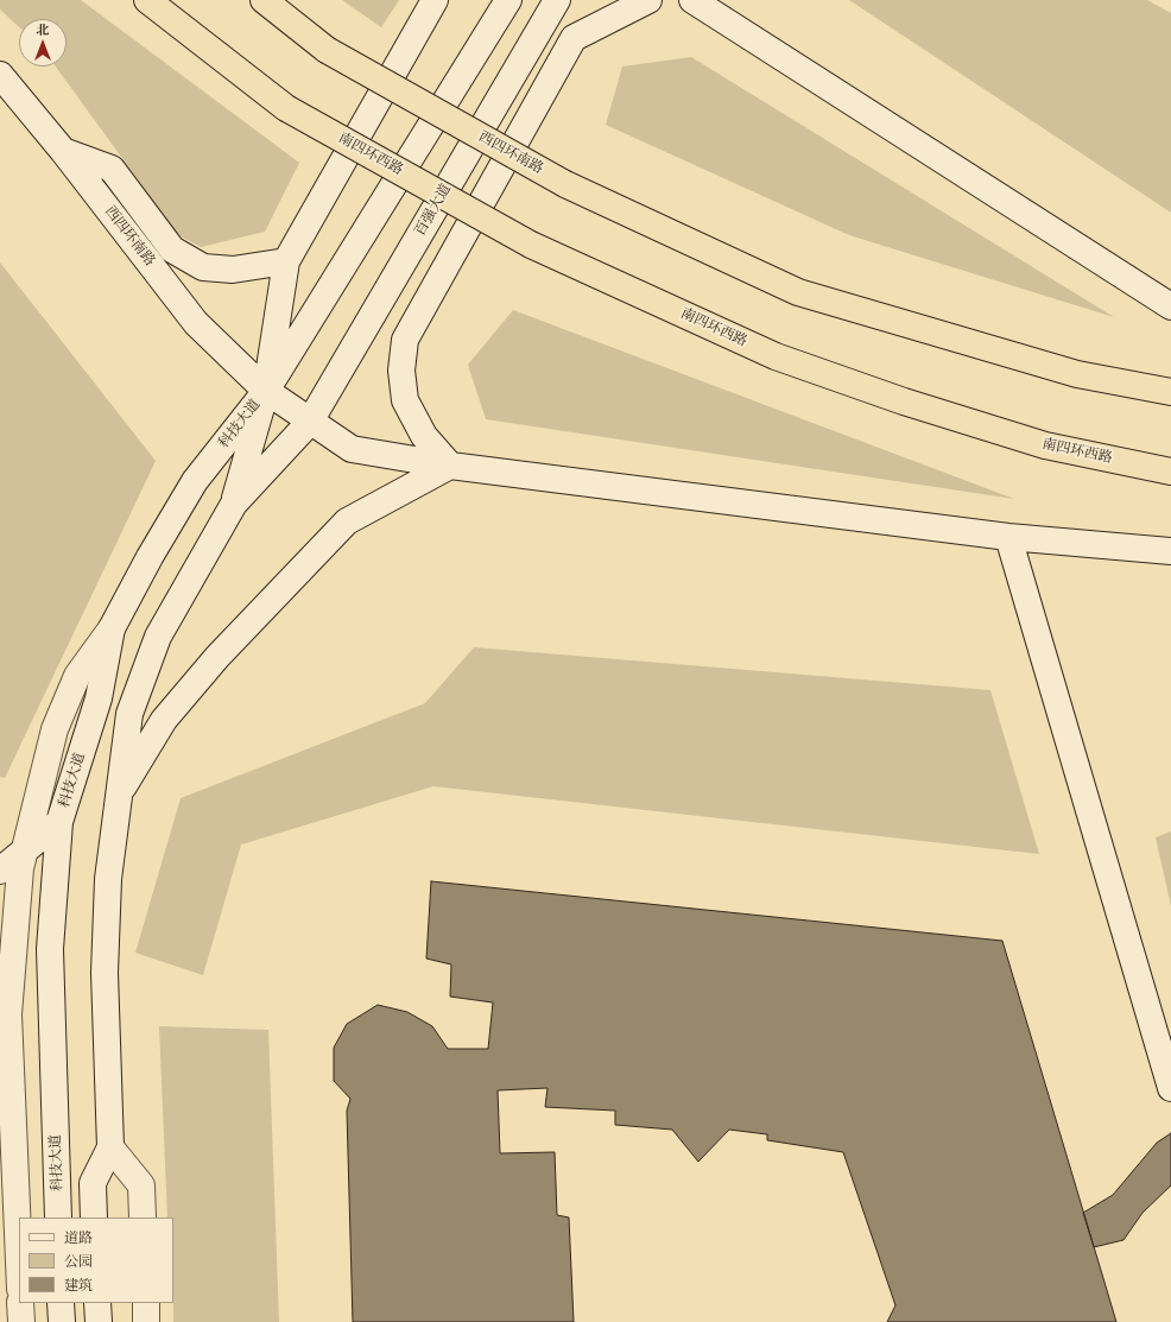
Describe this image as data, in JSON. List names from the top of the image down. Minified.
{"streets":{"highway":["西四环南路","南四环西路"],"main road":["百强大道","科技大道"]},"crossings":[["西四环南路","百强大道"],["西四环南路","科技大道"]],"legend":["道路","公园","建筑"],"north":"top"}
